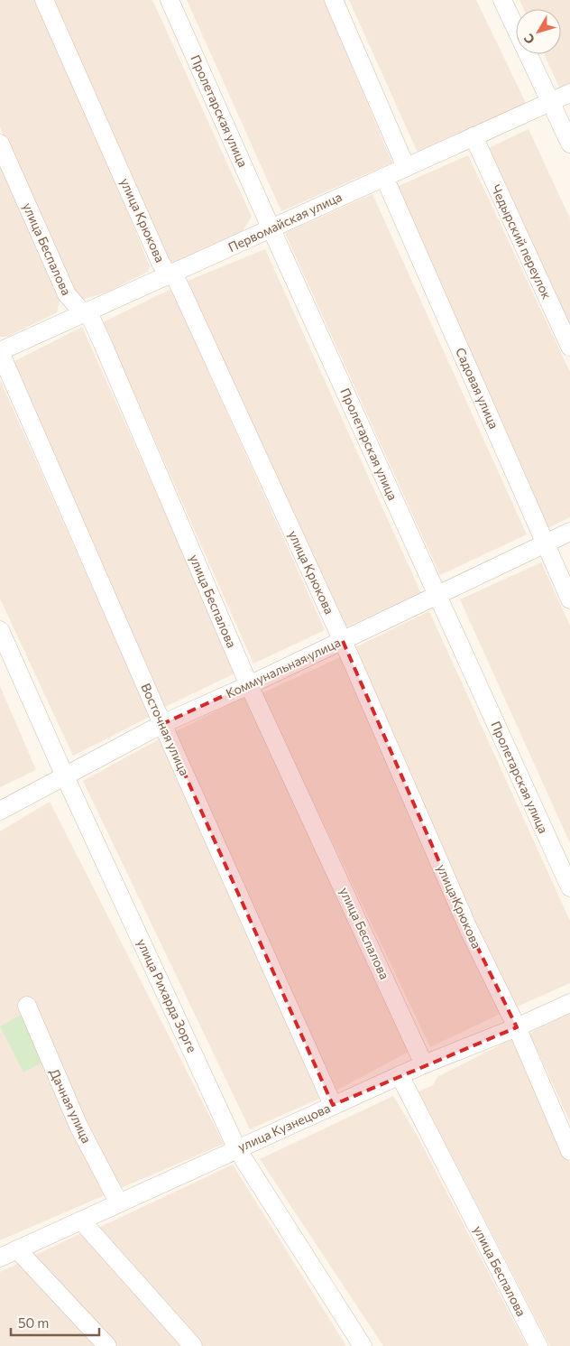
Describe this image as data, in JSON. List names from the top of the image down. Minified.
{"streets":{"street":["Пролетарская улица","улица Крюкова","Первомайская улица","Чедырский переулок","улица Беспалова","Садовая улица","Коммунальная улица","Восточная улица","улица Рихарда Зорге","Дачная улица","улица Кузнецова"]},"crossings":[["Пролетарская улица","Первомайская улица"],["Пролетарская улица","Коммунальная улица"],["улица Крюкова","Первомайская улица"],["улица Крюкова","Коммунальная улица"],["улица Крюкова","улица Кузнецова"],["Первомайская улица","Чедырский переулок"],["Первомайская улица","улица Беспалова"],["Первомайская улица","Садовая улица"],["Первомайская улица","Восточная улица"],["улица Беспалова","Коммунальная улица"],["улица Беспалова","улица Кузнецова"],["Садовая улица","Коммунальная улица"],["Коммунальная улица","Восточная улица"],["Коммунальная улица","улица Рихарда Зорге"],["Восточная улица","улица Кузнецова"],["улица Рихарда Зорге","улица Кузнецова"],["Дачная улица","улица Кузнецова"]],"scale_bar":"50 m","north":"bottom left"}
